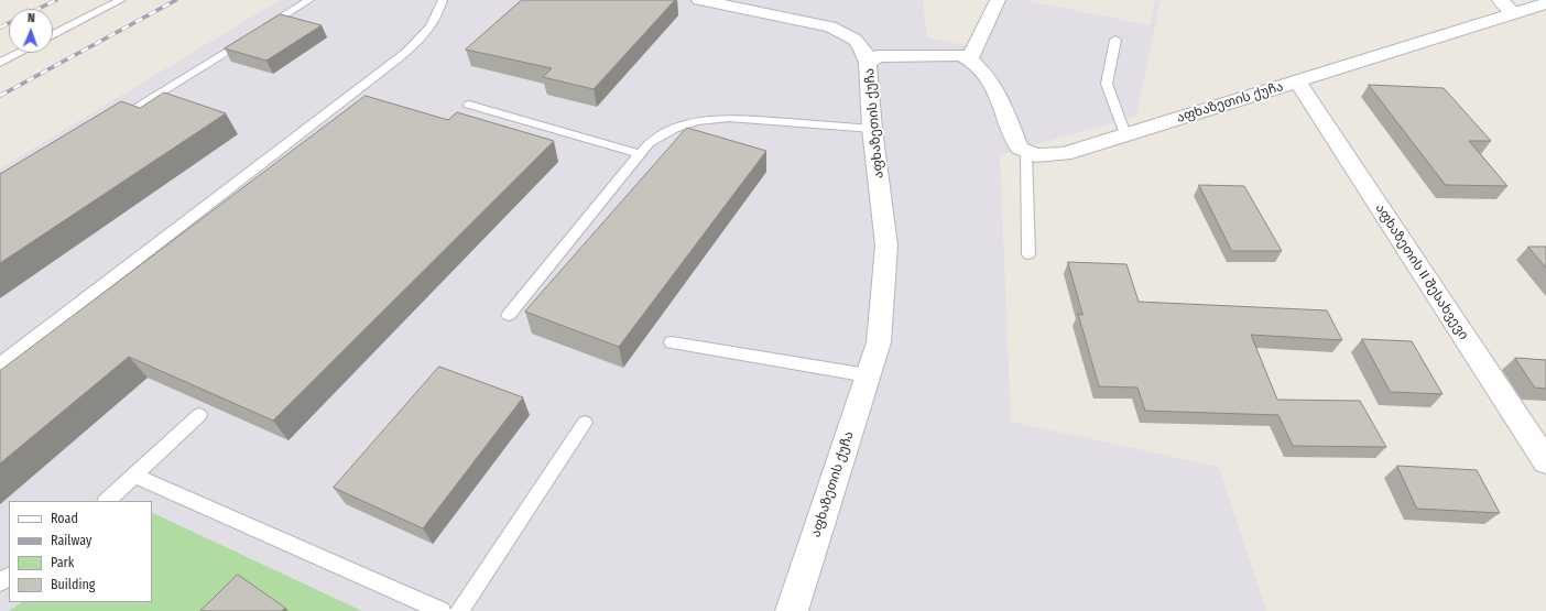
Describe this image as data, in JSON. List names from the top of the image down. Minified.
{"streets":{"street":["აფხაზეთის ქუჩა","აფხაზეთის II შესახვევი"]},"crossings":[["აფხაზეთის ქუჩა","აფხაზეთის II შესახვევი"]],"legend":["Road","Railway","Park","Building"],"north":"top"}
